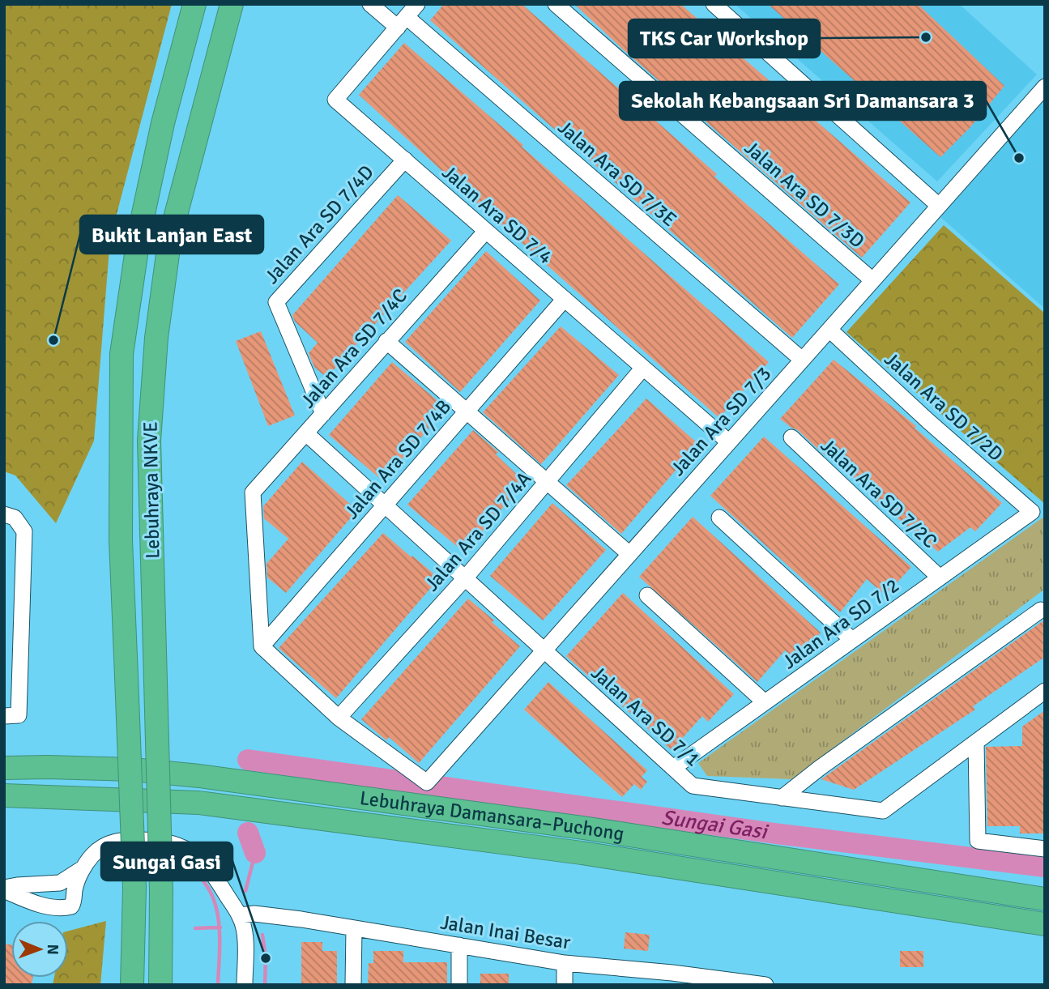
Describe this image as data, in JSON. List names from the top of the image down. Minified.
{"streets":{"highway":["Lebuhraya NKVE","Lebuhraya Damansara–Puchong"],"street":["Jalan Ara SD 7/3E","Jalan Ara SD 7/3D","Jalan Ara SD 7/4","Jalan Ara SD 7/4D","Jalan Ara SD 7/4C","Jalan Ara SD 7/2D","Jalan Ara SD 7/3","Jalan Ara SD 7/4B","Jalan Ara SD 7/2C","Jalan Ara SD 7/4A","Jalan Ara SD 7/2","Jalan Ara SD 7/1","Jalan Inai Besar"]},"crossings":[["Jalan Ara SD 7/3E","Jalan Ara SD 7/4"],["Jalan Ara SD 7/3E","Jalan Ara SD 7/3"],["Jalan Ara SD 7/3D","Jalan Ara SD 7/3"],["Jalan Ara SD 7/4","Jalan Ara SD 7/4D"],["Jalan Ara SD 7/4","Jalan Ara SD 7/4C"],["Jalan Ara SD 7/4","Jalan Ara SD 7/3"],["Jalan Ara SD 7/4","Jalan Ara SD 7/4B"],["Jalan Ara SD 7/4","Jalan Ara SD 7/4A"],["Jalan Ara SD 7/4D","Jalan Ara SD 7/4C"],["Jalan Ara SD 7/4C","Jalan Ara SD 7/4B"],["Jalan Ara SD 7/4C","Jalan Ara SD 7/1"],["Jalan Ara SD 7/2D","Jalan Ara SD 7/3"],["Jalan Ara SD 7/2D","Jalan Ara SD 7/2"],["Jalan Ara SD 7/3","Jalan Ara SD 7/4A"],["Jalan Ara SD 7/3","Jalan Ara SD 7/1"],["Jalan Ara SD 7/4B","Jalan Ara SD 7/1"],["Jalan Ara SD 7/2C","Jalan Ara SD 7/2"],["Jalan Ara SD 7/4A","Jalan Ara SD 7/1"],["Jalan Ara SD 7/2","Jalan Ara SD 7/1"]],"water":["Sungai Gasi"],"places":["TKS Car Workshop","Sekolah Kebangsaan Sri Damansara 3","Bukit Lanjan East","Sungai Gasi"],"north":"right"}
